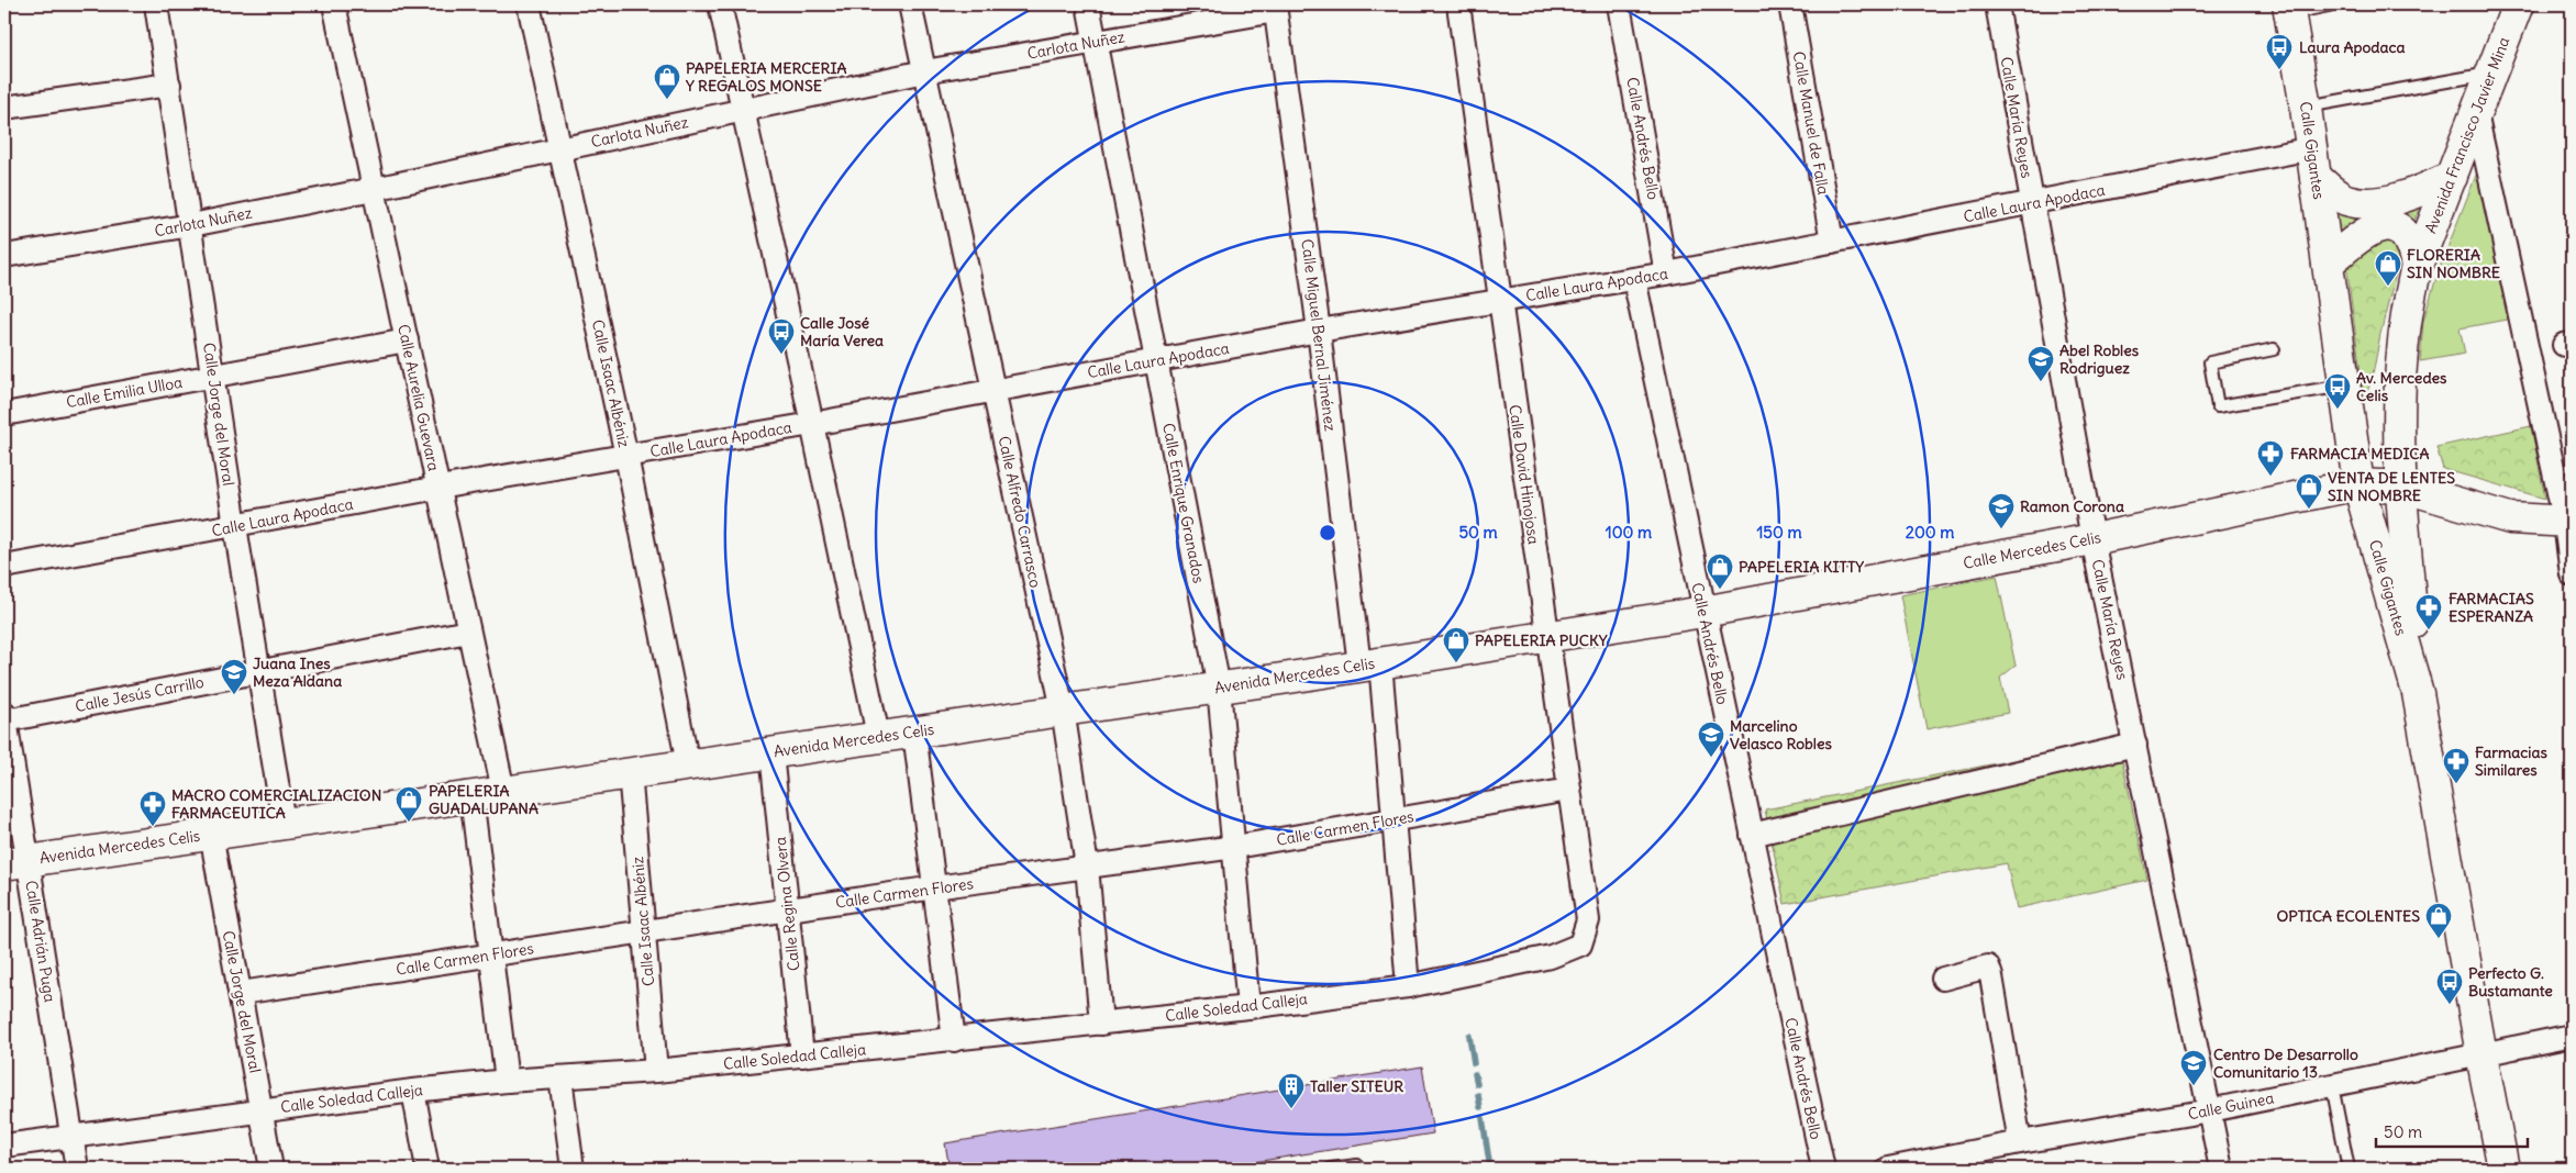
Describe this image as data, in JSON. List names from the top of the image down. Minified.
{"streets":{"main road":["Avenida Francisco Javier Mina","Calle Gigantes","Calle Mercedes Celis","Avenida Mercedes Celis"],"street":["Carlota Nuñez","Calle María Reyes","Calle Manuel de Falla","Calle Andrés Bello","Calle Laura Apodaca","Calle Miguel Bernal Jiménez","Calle Isaac Albéniz","Calle Emilia Ulloa","Calle Aurelia Guevara","Calle Jorge del Moral","Calle David Hinojosa","Calle Enrique Granados","Calle Alfredo Carrasco","Calle Jesús Carrillo","Calle Carmen Flores","Calle Regina Olvera","Calle Adrián Puga","Calle Soledad Calleja","Calle Guinea"]},"crossings":[["Carlota Nuñez","Calle Miguel Bernal Jiménez"],["Carlota Nuñez","Calle Isaac Albéniz"],["Carlota Nuñez","Calle Aurelia Guevara"],["Carlota Nuñez","Calle Jorge del Moral"],["Carlota Nuñez","Calle Enrique Granados"],["Carlota Nuñez","Calle Alfredo Carrasco"],["Calle María Reyes","Calle Laura Apodaca"],["Calle María Reyes","Calle Mercedes Celis"],["Calle María Reyes","Calle Guinea"],["Calle Manuel de Falla","Calle Laura Apodaca"],["Avenida Francisco Javier Mina","Calle Gigantes"],["Avenida Francisco Javier Mina","Calle Mercedes Celis"],["Calle Andrés Bello","Calle Laura Apodaca"],["Calle Andrés Bello","Calle Mercedes Celis"],["Calle Andrés Bello","Avenida Mercedes Celis"],["Calle Gigantes","Calle Laura Apodaca"],["Calle Gigantes","Calle Mercedes Celis"],["Calle Gigantes","Calle Guinea"],["Calle Laura Apodaca","Calle Miguel Bernal Jiménez"],["Calle Laura Apodaca","Calle Isaac Albéniz"],["Calle Laura Apodaca","Calle Aurelia Guevara"],["Calle Laura Apodaca","Calle Jorge del Moral"],["Calle Laura Apodaca","Calle David Hinojosa"],["Calle Laura Apodaca","Calle Enrique Granados"],["Calle Laura Apodaca","Calle Alfredo Carrasco"],["Calle Miguel Bernal Jiménez","Avenida Mercedes Celis"],["Calle Miguel Bernal Jiménez","Calle Carmen Flores"],["Calle Miguel Bernal Jiménez","Calle Soledad Calleja"],["Calle Isaac Albéniz","Avenida Mercedes Celis"],["Calle Isaac Albéniz","Calle Carmen Flores"],["Calle Isaac Albéniz","Calle Soledad Calleja"],["Calle Emilia Ulloa","Calle Aurelia Guevara"],["Calle Emilia Ulloa","Calle Jorge del Moral"],["Calle Aurelia Guevara","Avenida Mercedes Celis"],["Calle Aurelia Guevara","Calle Jesús Carrillo"],["Calle Jorge del Moral","Avenida Mercedes Celis"],["Calle Jorge del Moral","Calle Jesús Carrillo"],["Calle Jorge del Moral","Calle Carmen Flores"],["Calle Jorge del Moral","Calle Soledad Calleja"],["Calle David Hinojosa","Avenida Mercedes Celis"],["Calle David Hinojosa","Calle Carmen Flores"],["Calle David Hinojosa","Calle Soledad Calleja"],["Calle Enrique Granados","Avenida Mercedes Celis"],["Calle Enrique Granados","Calle Carmen Flores"],["Calle Enrique Granados","Calle Soledad Calleja"],["Calle Alfredo Carrasco","Avenida Mercedes Celis"],["Calle Alfredo Carrasco","Calle Carmen Flores"],["Calle Alfredo Carrasco","Calle Soledad Calleja"],["Calle Mercedes Celis","Avenida Mercedes Celis"],["Avenida Mercedes Celis","Calle Regina Olvera"],["Avenida Mercedes Celis","Calle Adrián Puga"],["Calle Jesús Carrillo","Calle Adrián Puga"],["Calle Carmen Flores","Calle Regina Olvera"],["Calle Regina Olvera","Calle Soledad Calleja"],["Calle Adrián Puga","Calle Soledad Calleja"]],"places":{"bus stop":["Laura Apodaca","Calle José María Verea","Av. Mercedes Celis","Perfecto G. Bustamante"],"shop":["PAPELERIA MERCERIA Y REGALOS MONSE","FLORERIA SIN NOMBRE","VENTA DE LENTES SIN NOMBRE","PAPELERIA KITTY","PAPELERIA PUCKY","PAPELERIA GUADALUPANA","OPTICA ECOLENTES"],"school or university":["Abel Robles Rodriguez","Ramon Corona","Juana Ines Meza Aldana","Marcelino Velasco Robles","Centro De Desarrollo Comunitario 13"],"pharmacy":["FARMACIA MEDICA","FARMACIAS ESPERANZA","Farmacias Similares","MACRO COMERCIALIZACION FARMACEUTICA"],"building":["Taller SITEUR"]},"scale_bar":"50 m","rings":["50 m","100 m","150 m","200 m"]}
